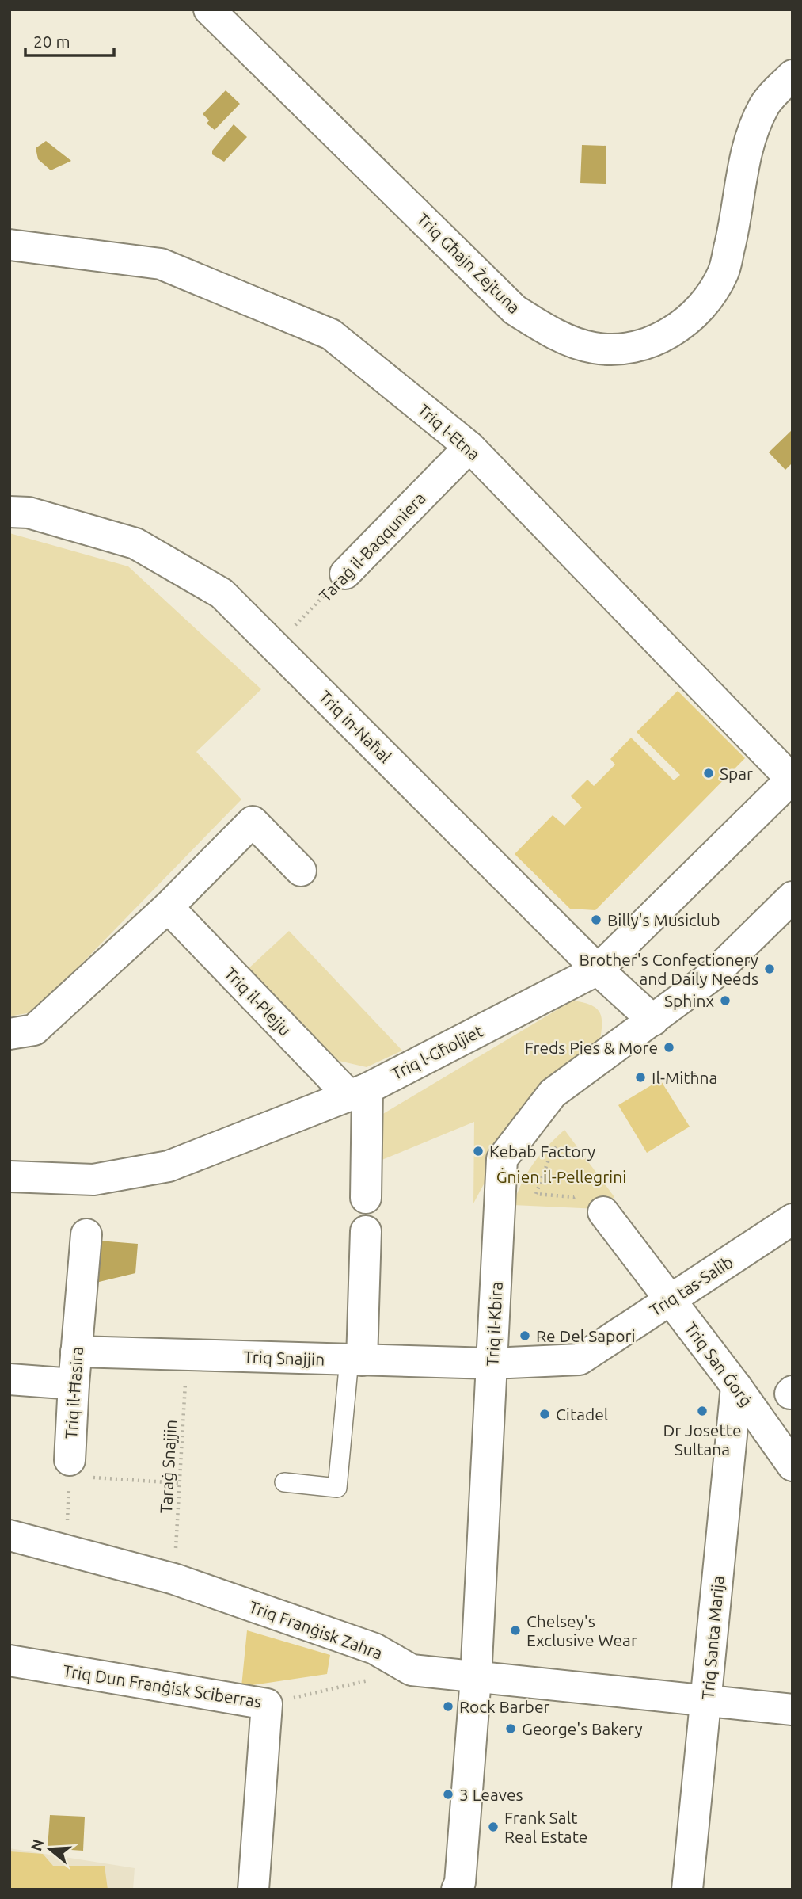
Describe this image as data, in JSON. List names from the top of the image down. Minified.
{"streets":{"street":["Triq Għajn Żejtuna","Triq l-Etna","Taraġ il-Baqquniera","Triq in-Naħal","Triq il-Plejju","Triq l-Għoljiet","Triq tas-Salib","Triq il-Kbira","Triq Snajjin","Triq San Ġorġ","Triq il-Ħasira","Triq Franġisk Zahra","Triq Santa Marija","Triq Dun Franġisk Sciberras"],"path":["Taraġ Snajjin"]},"crossings":[["Triq l-Etna","Taraġ il-Baqquniera"],["Triq l-Etna","Triq l-Għoljiet"],["Taraġ il-Baqquniera","Triq in-Naħal"],["Triq in-Naħal","Triq l-Għoljiet"],["Triq in-Naħal","Triq il-Kbira"],["Triq il-Plejju","Triq l-Għoljiet"],["Triq tas-Salib","Triq il-Kbira"],["Triq tas-Salib","Triq Snajjin"],["Triq tas-Salib","Triq San Ġorġ"],["Triq il-Kbira","Triq Snajjin"],["Triq il-Kbira","Triq Franġisk Zahra"],["Triq Snajjin","Triq il-Ħasira"],["Triq Snajjin","Taraġ Snajjin"],["Triq San Ġorġ","Triq Santa Marija"],["Triq il-Ħasira","Triq Franġisk Zahra"],["Taraġ Snajjin","Triq Franġisk Zahra"],["Triq Franġisk Zahra","Triq Santa Marija"],["Triq Franġisk Zahra","Triq Dun Franġisk Sciberras"]],"parks":["Ġnien il-Pellegrini"],"places":["Spar","Billy's Musiclub","Brother's Confectionery and Daily Needs","Sphinx","Freds Pies & More","Il-Mitħna","Kebab Factory","Re Del Sapori","Dr Josette Sultana","Citadel","Chelsey's Exclusive Wear","Rock Barber","George's Bakery","3 Leaves","Frank Salt Real Estate"],"scale_bar":"20 m","north":"left"}
